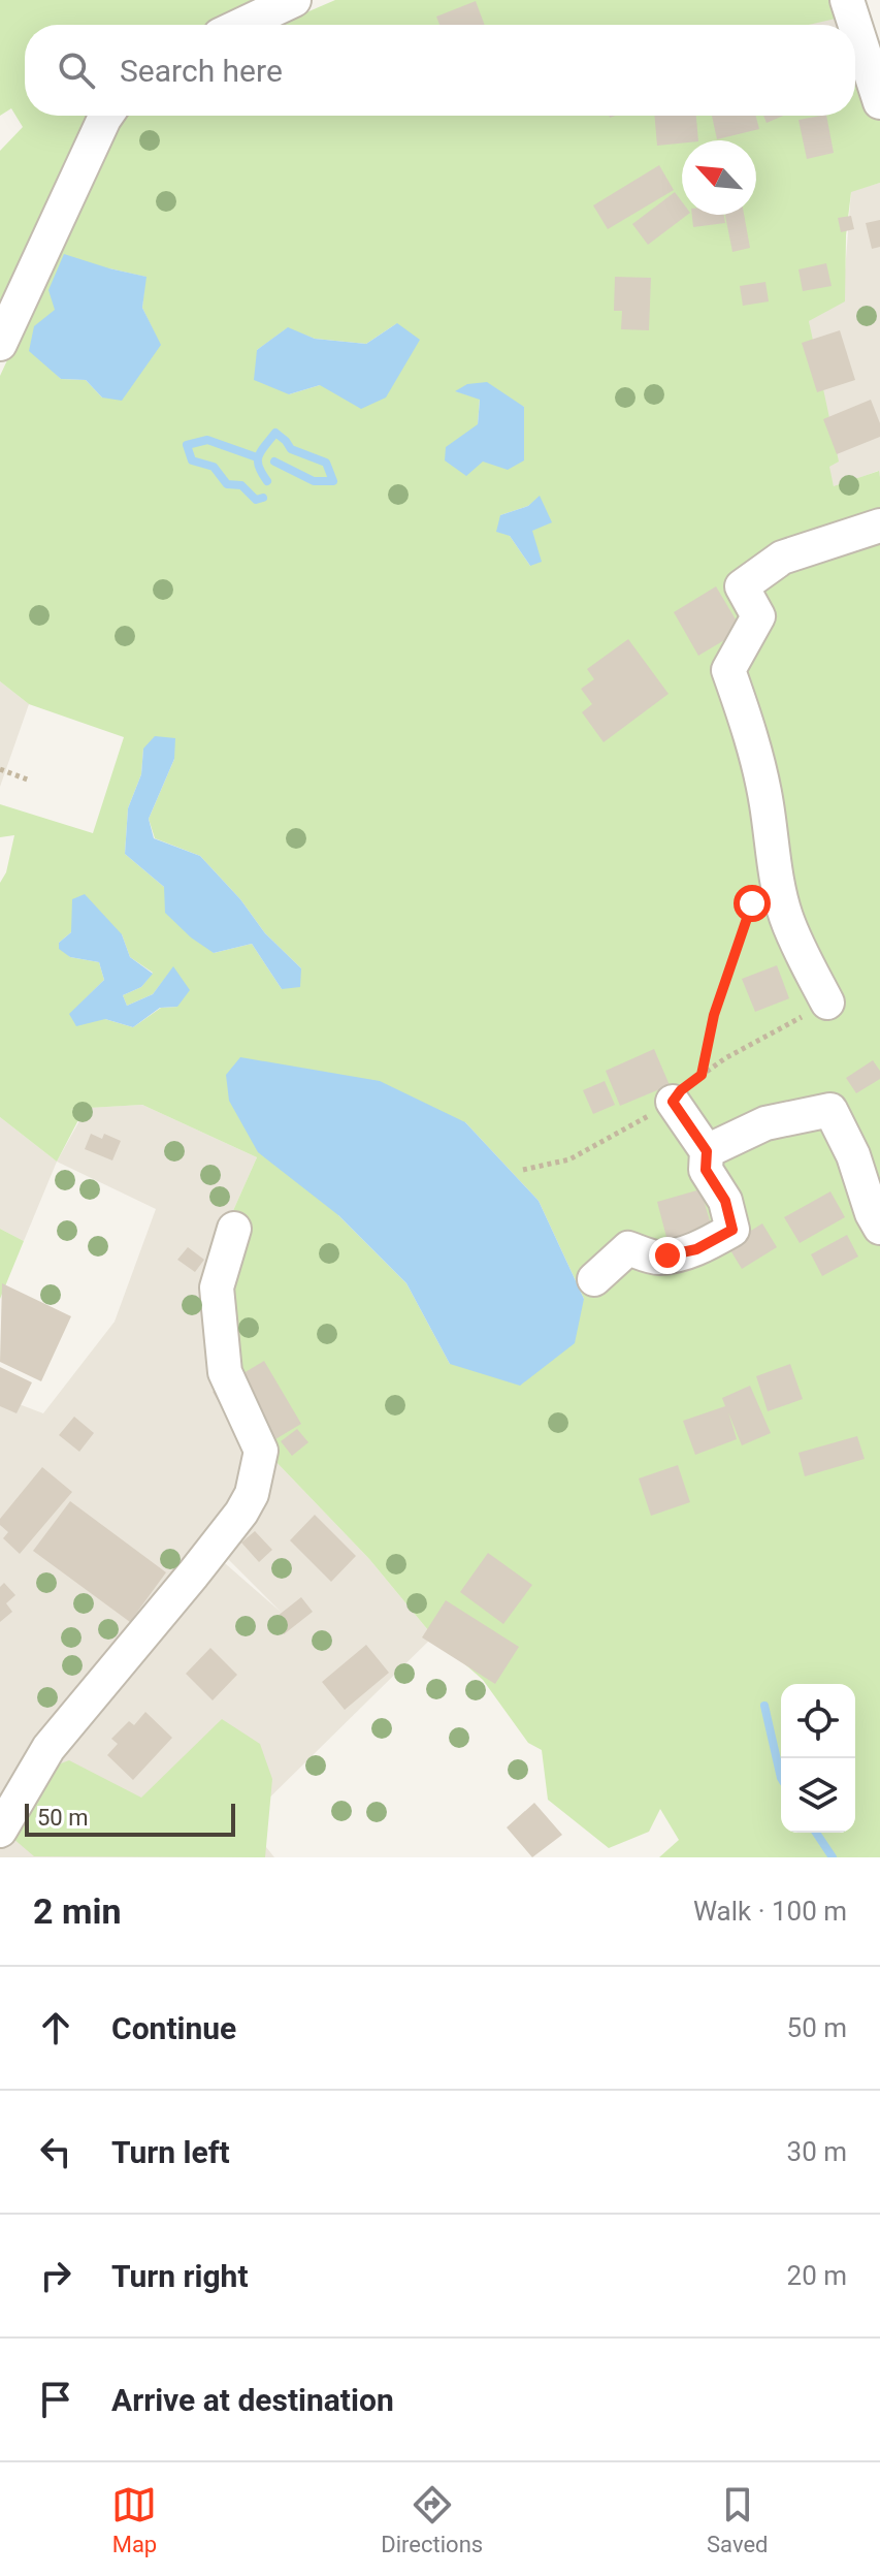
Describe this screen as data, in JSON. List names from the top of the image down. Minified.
{"scale_bar":"50 m","north":"top left","page":{"search":"Search here","scale":"50 m","heading":["2 min","Walk · 100 m"],"list":[["Continue","50 m"],["Turn left","30 m"],["Turn right","20 m"],"Arrive at destination"],"nav":["Map","Directions","Saved"]}}
